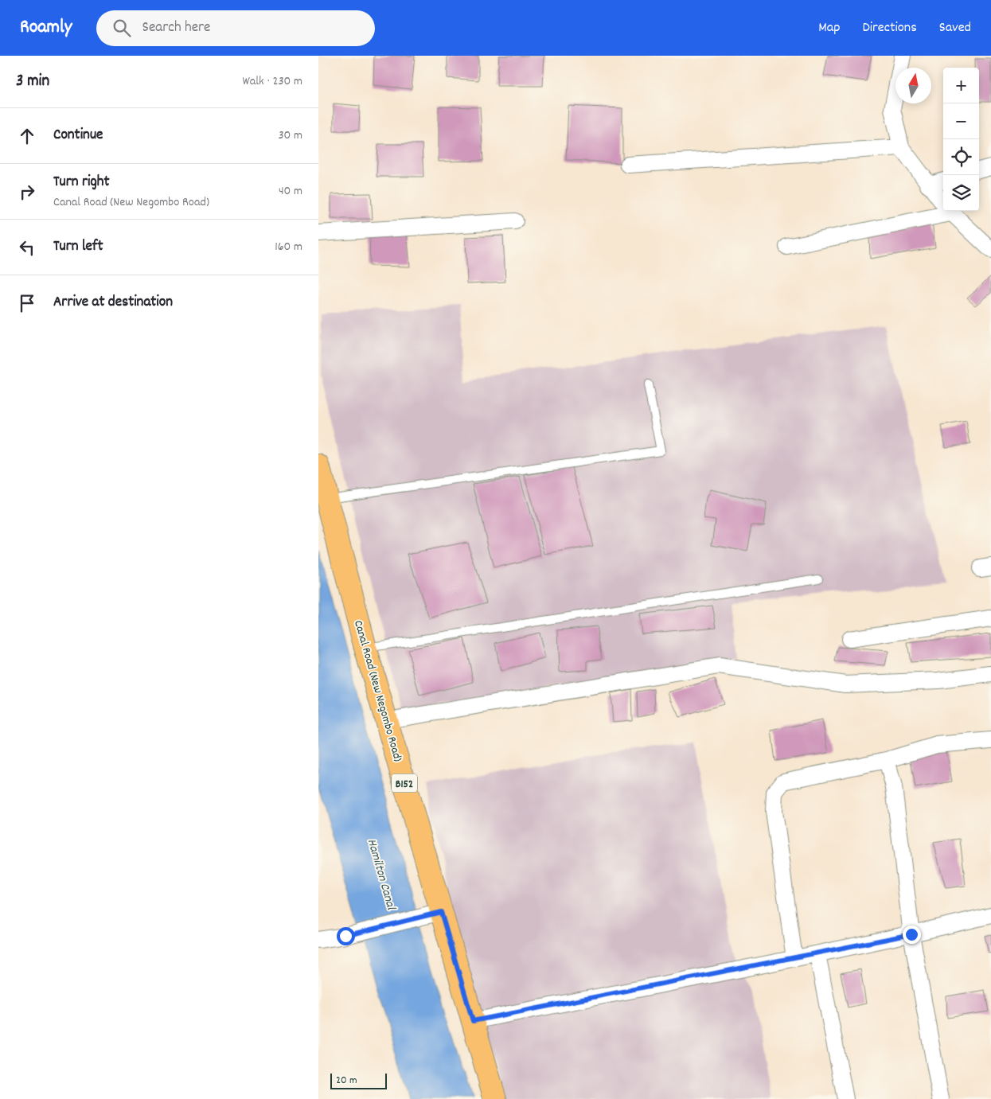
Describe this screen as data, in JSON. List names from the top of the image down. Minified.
{"streets":{"main road":["Canal Road (New Negombo Road)","B152"]},"water":["Hamilton Canal"],"scale_bar":"20 m","north":"top","page":{"header":"Roamly","search":"Search here","nav":["Map","Directions","Saved"],"heading":["3 min","Walk · 230 m"],"map_buttons":["+","−"],"list":[["Continue","30 m"],["Turn right","Canal Road (New Negombo Road)","40 m"],["Turn left","160 m"],"Arrive at destination"],"scale":"20 m"}}
